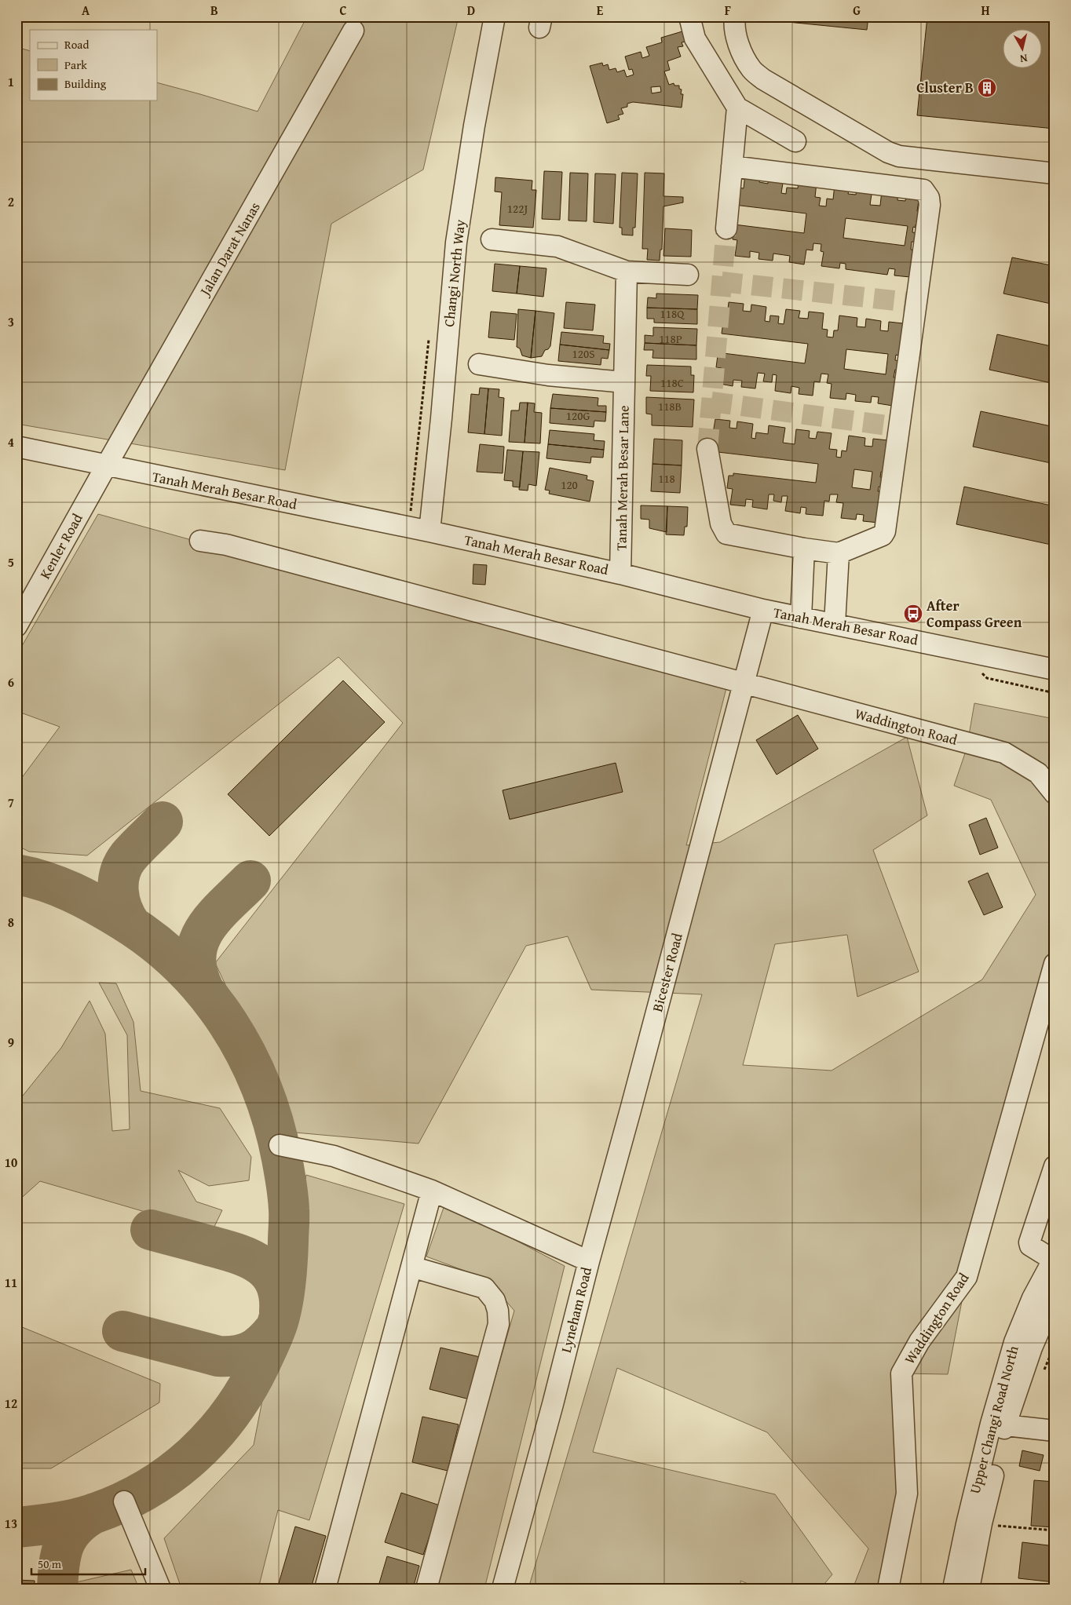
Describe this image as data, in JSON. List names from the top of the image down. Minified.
{"streets":{"street":["Jalan Darat Nanas","Changi North Way","Tanah Merah Besar Lane","Tanah Merah Besar Road","Kenler Road","Waddington Road","Bicester Road","Lyneham Road","Upper Changi Road North"]},"crossings":[["Jalan Darat Nanas","Tanah Merah Besar Road"],["Jalan Darat Nanas","Kenler Road"],["Changi North Way","Tanah Merah Besar Road"],["Tanah Merah Besar Lane","Tanah Merah Besar Road"],["Tanah Merah Besar Road","Kenler Road"],["Tanah Merah Besar Road","Bicester Road"],["Waddington Road","Bicester Road"],["Bicester Road","Lyneham Road"]],"places":{"building":["Cluster B"],"bus stop":["After Compass Green"]},"house_numbers":["122J","118Q","118P","120S","118C","118B","120G","118","120"],"legend":["Road","Park","Building"],"scale_bar":"50 m","north":"bottom","grid":{"columns":["A","B","C","D","E","F","G","H"],"rows":["1","2","3","4","5","6","7","8","9","10","11","12","13"]}}
